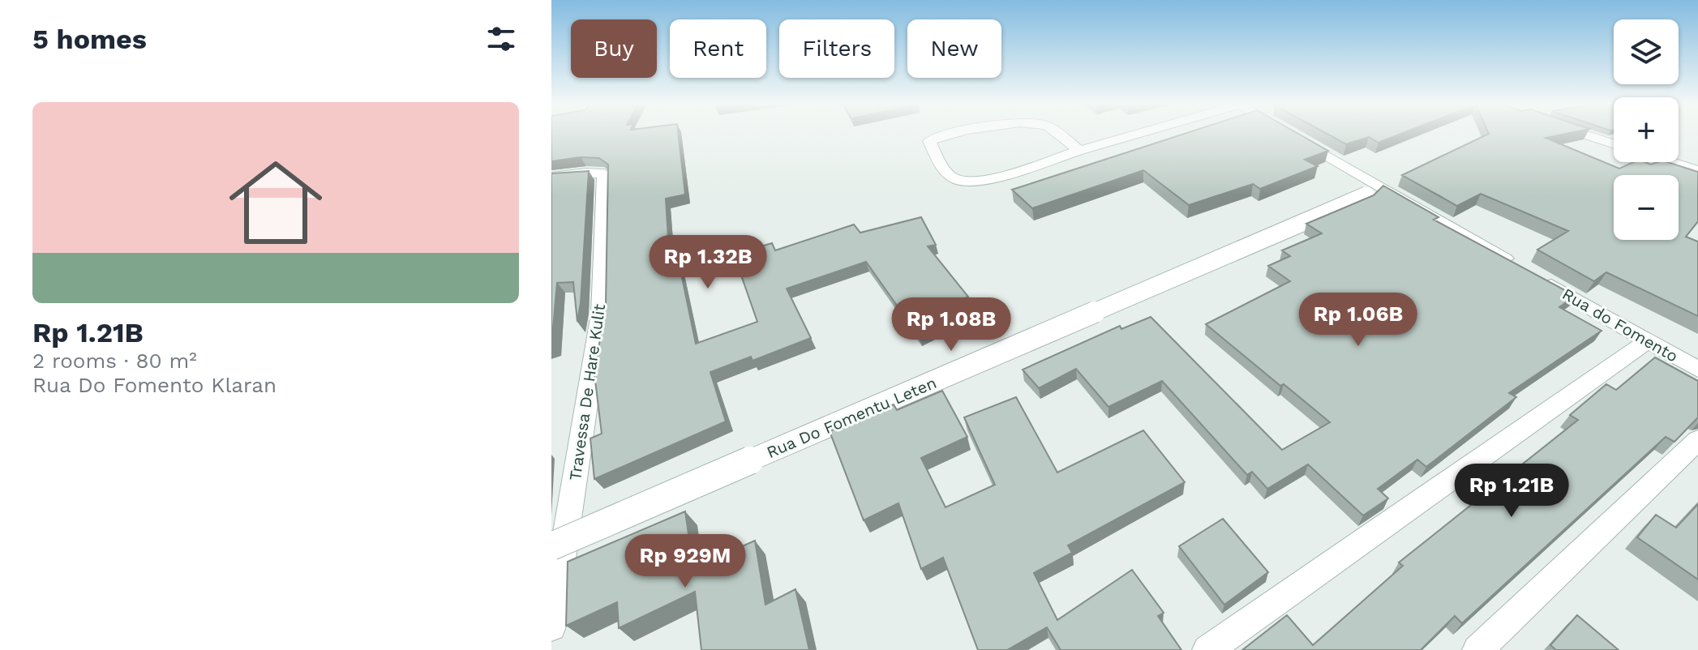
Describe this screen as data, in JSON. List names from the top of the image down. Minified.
{"streets":{"street":["Rua do Fomento","Travessa De Hare Kulit","Rua Do Fomentu Leten"]},"page":{"heading":"5 homes","map_buttons":["+","−"],"chip":["Buy","Rent","Filters","New"],"list":[{"name":"Rp 1.21B","note":"2 rooms · 80 m² · Rua Do Fomento Klaran"}],"price":["Rp 1.32B","Rp 1.06B","Rp 1.08B","Rp 1.21B","Rp 929M"]}}
